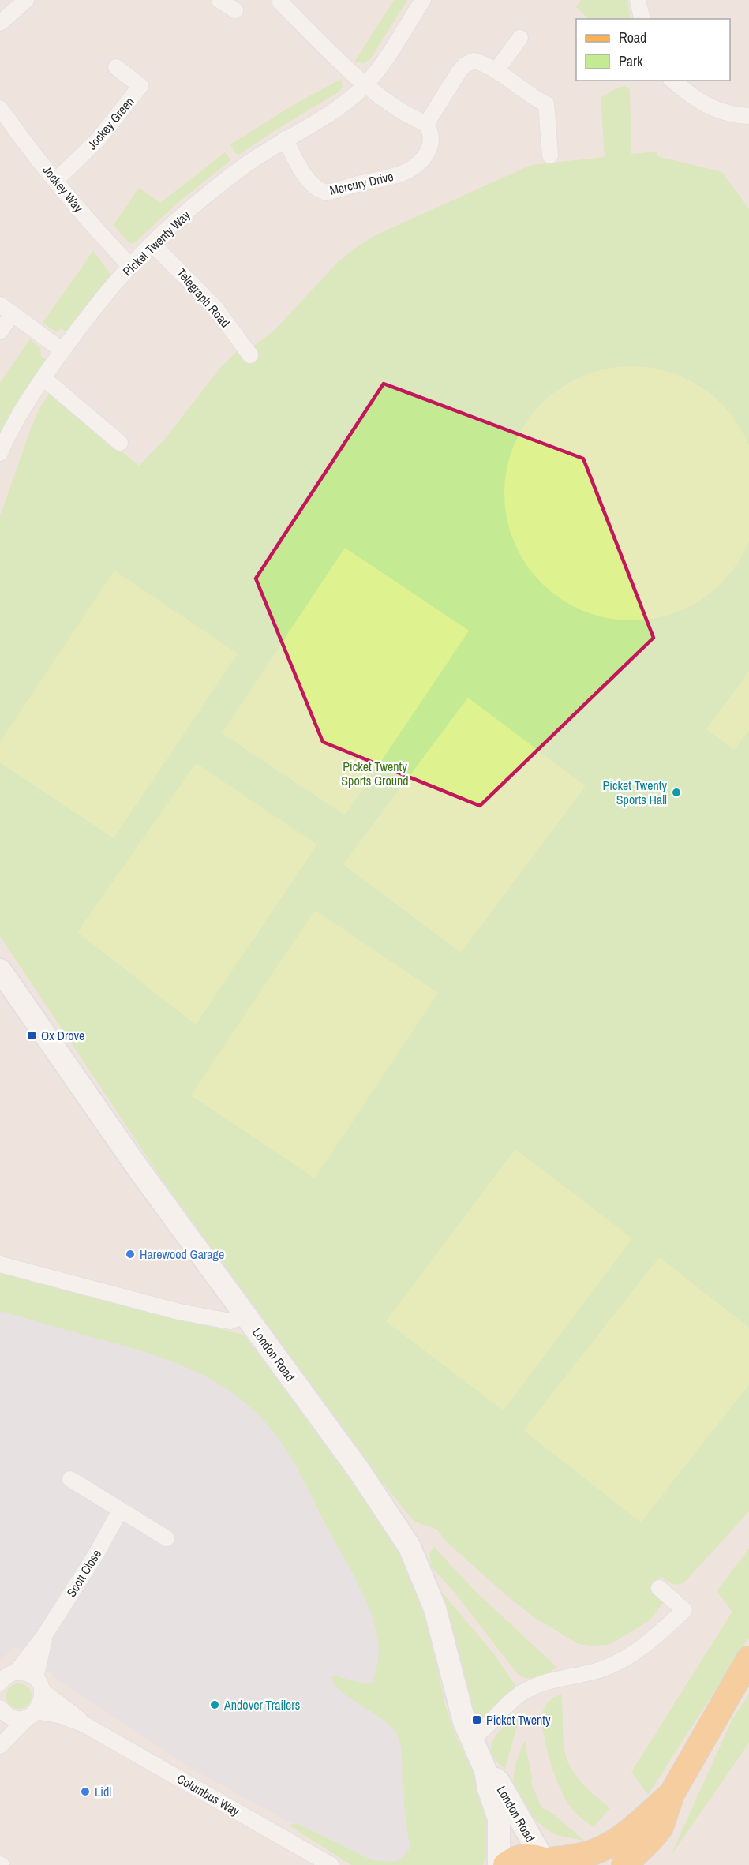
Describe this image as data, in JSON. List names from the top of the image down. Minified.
{"streets":{"main road":["London Road"],"street":["Jockey Green","Mercury Drive","Jockey Way","Picket Twenty Way","Telegraph Road","Scott Close","Columbus Way"]},"crossings":[["Jockey Green","Jockey Way"],["Mercury Drive","Picket Twenty Way"],["Jockey Way","Picket Twenty Way"],["Picket Twenty Way","Telegraph Road"],["Scott Close","Columbus Way"]],"parks":["Picket Twenty Sports Ground"],"places":{"other":["Picket Twenty Sports Hall","Harewood Garage","Andover Trailers","Lidl"],"transit":["Ox Drove","Picket Twenty"]},"legend":["Road","Park"]}
